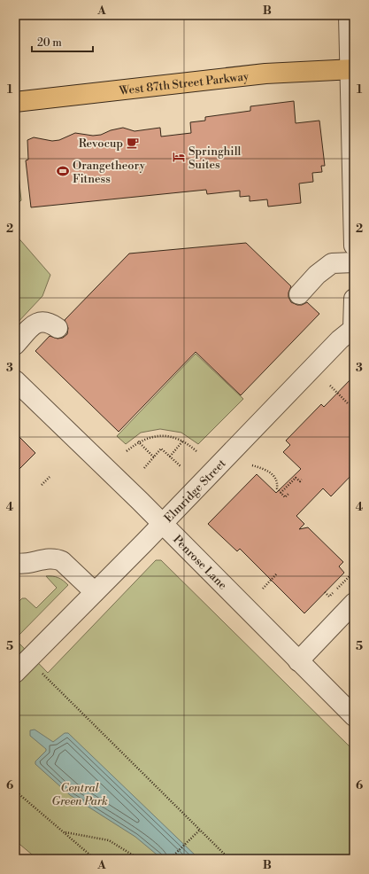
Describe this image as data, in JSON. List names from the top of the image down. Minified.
{"streets":{"main road":["West 87th Street Parkway"],"street":["Elmridge Street","Penrose Lane"]},"crossings":[["Elmridge Street","Penrose Lane"]],"parks":["Central Green Park"],"places":{"cafe":["Revocup"],"hotel":["Springhill Suites"],"sports":["Orangetheory Fitness"]},"scale_bar":"20 m","grid":{"columns":["A","B"],"rows":["1","2","3","4","5","6"]}}
